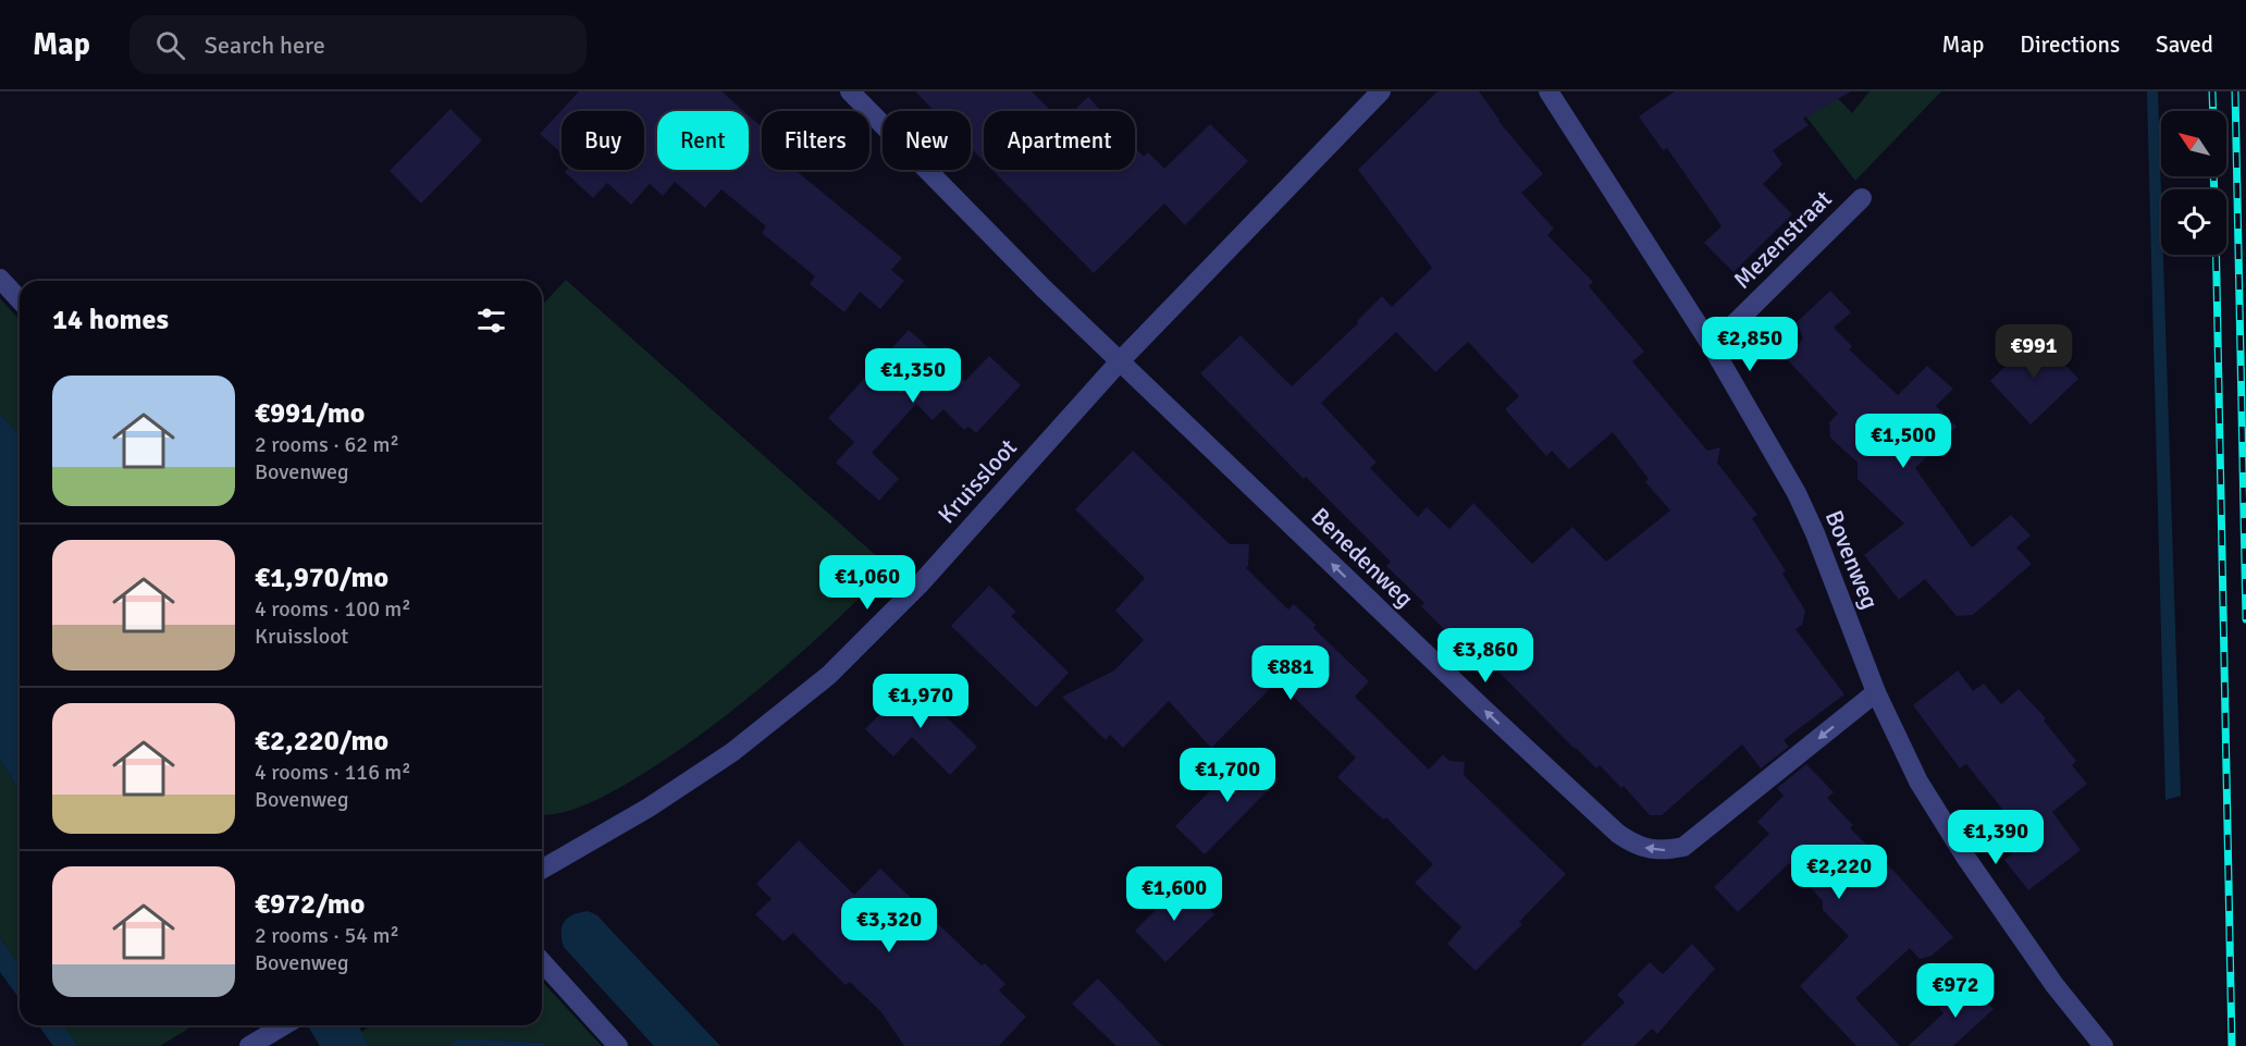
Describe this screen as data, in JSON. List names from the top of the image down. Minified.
{"streets":{"street":["Mezenstraat","Kruissloot","Benedenweg","Bovenweg"]},"crossings":[["Mezenstraat","Bovenweg"],["Kruissloot","Benedenweg"],["Benedenweg","Bovenweg"]],"one_way":["Benedenweg"],"north":"top left","page":{"header":"Map","search":"Search here","nav":["Map","Directions","Saved"],"chip":["Buy","Rent","Filters","New","Apartment"],"heading":"14 homes","price":["€2,850","€991","€1,350","€1,500","€1,060","€3,860","€881","€1,970","€1,700","€1,390","€2,220","€1,600","€3,320","€972"],"list":[{"name":"€991/mo","note":"2 rooms · 62 m² · Bovenweg"},{"name":"€1,970/mo","note":"4 rooms · 100 m² · Kruissloot"},{"name":"€2,220/mo","note":"4 rooms · 116 m² · Bovenweg"},{"name":"€972/mo","note":"2 rooms · 54 m² · Bovenweg"}]}}
